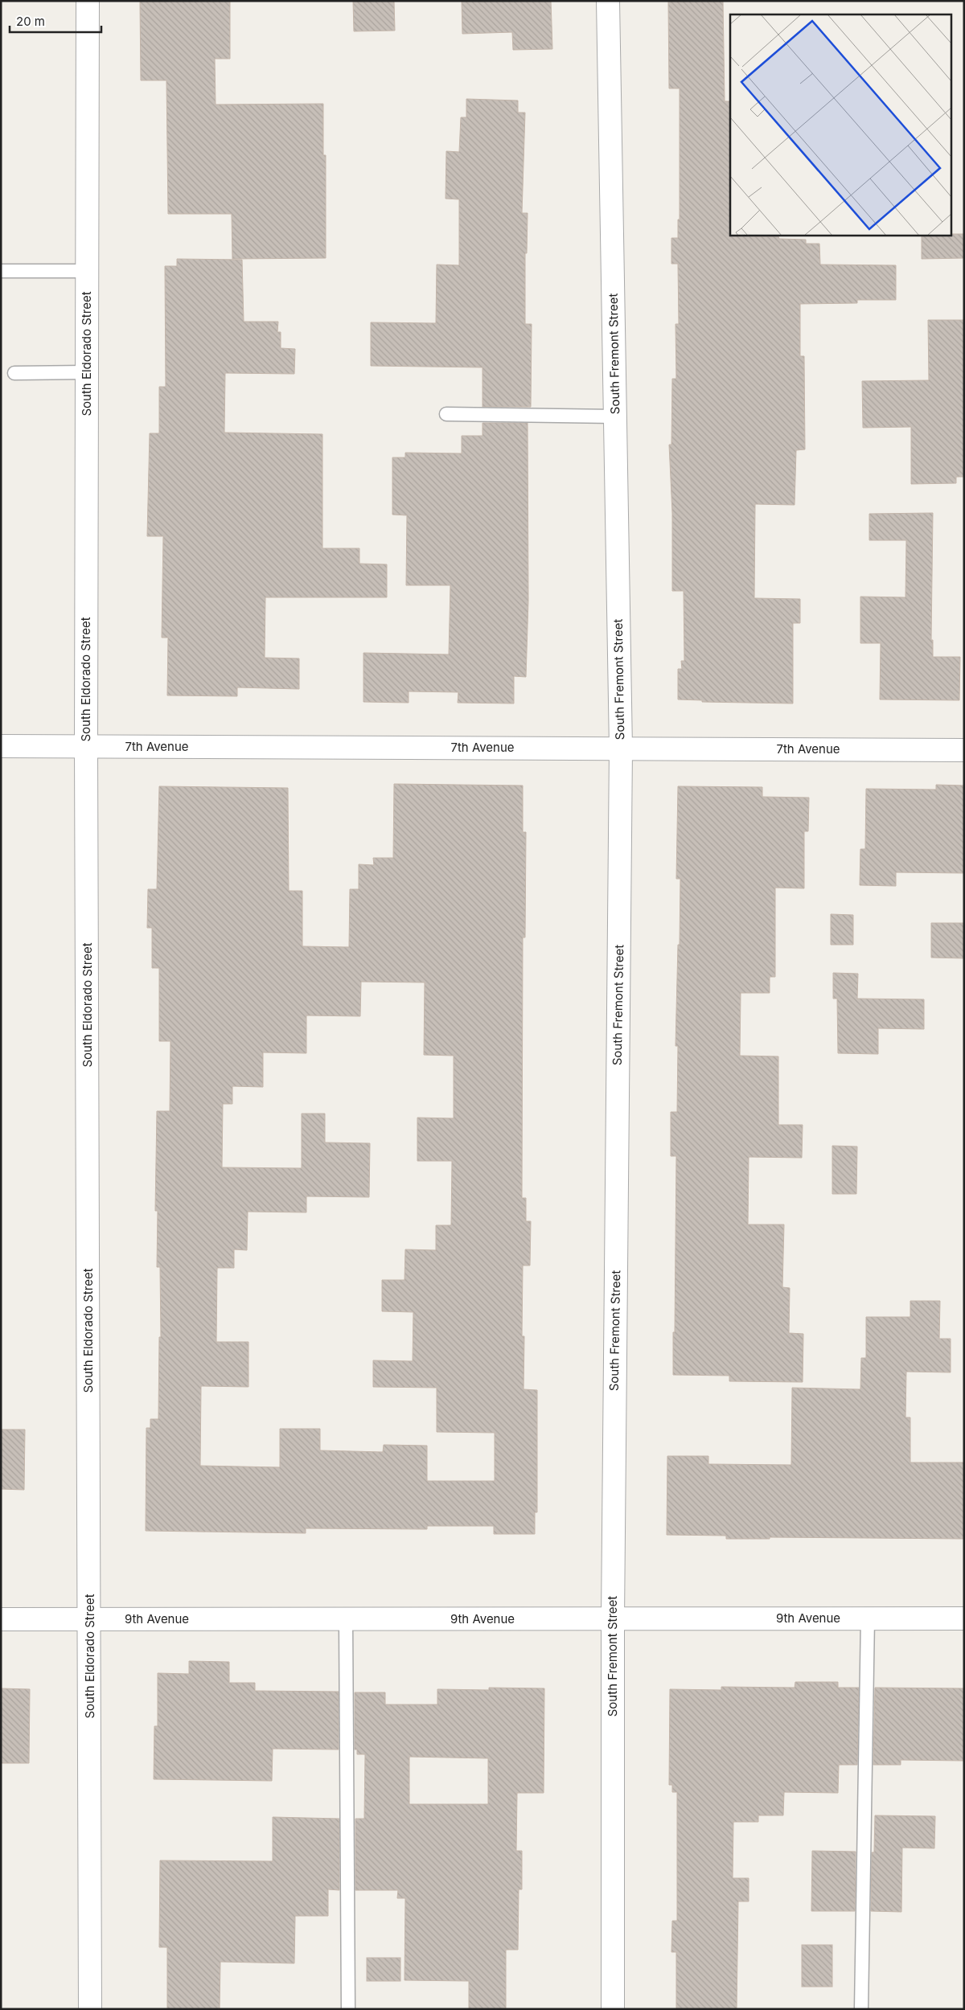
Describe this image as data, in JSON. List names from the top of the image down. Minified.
{"streets":{"street":["South Eldorado Street","South Fremont Street","7th Avenue","9th Avenue"]},"crossings":[["South Eldorado Street","7th Avenue"],["South Eldorado Street","9th Avenue"],["South Fremont Street","7th Avenue"],["South Fremont Street","9th Avenue"]],"scale_bar":"20 m"}
